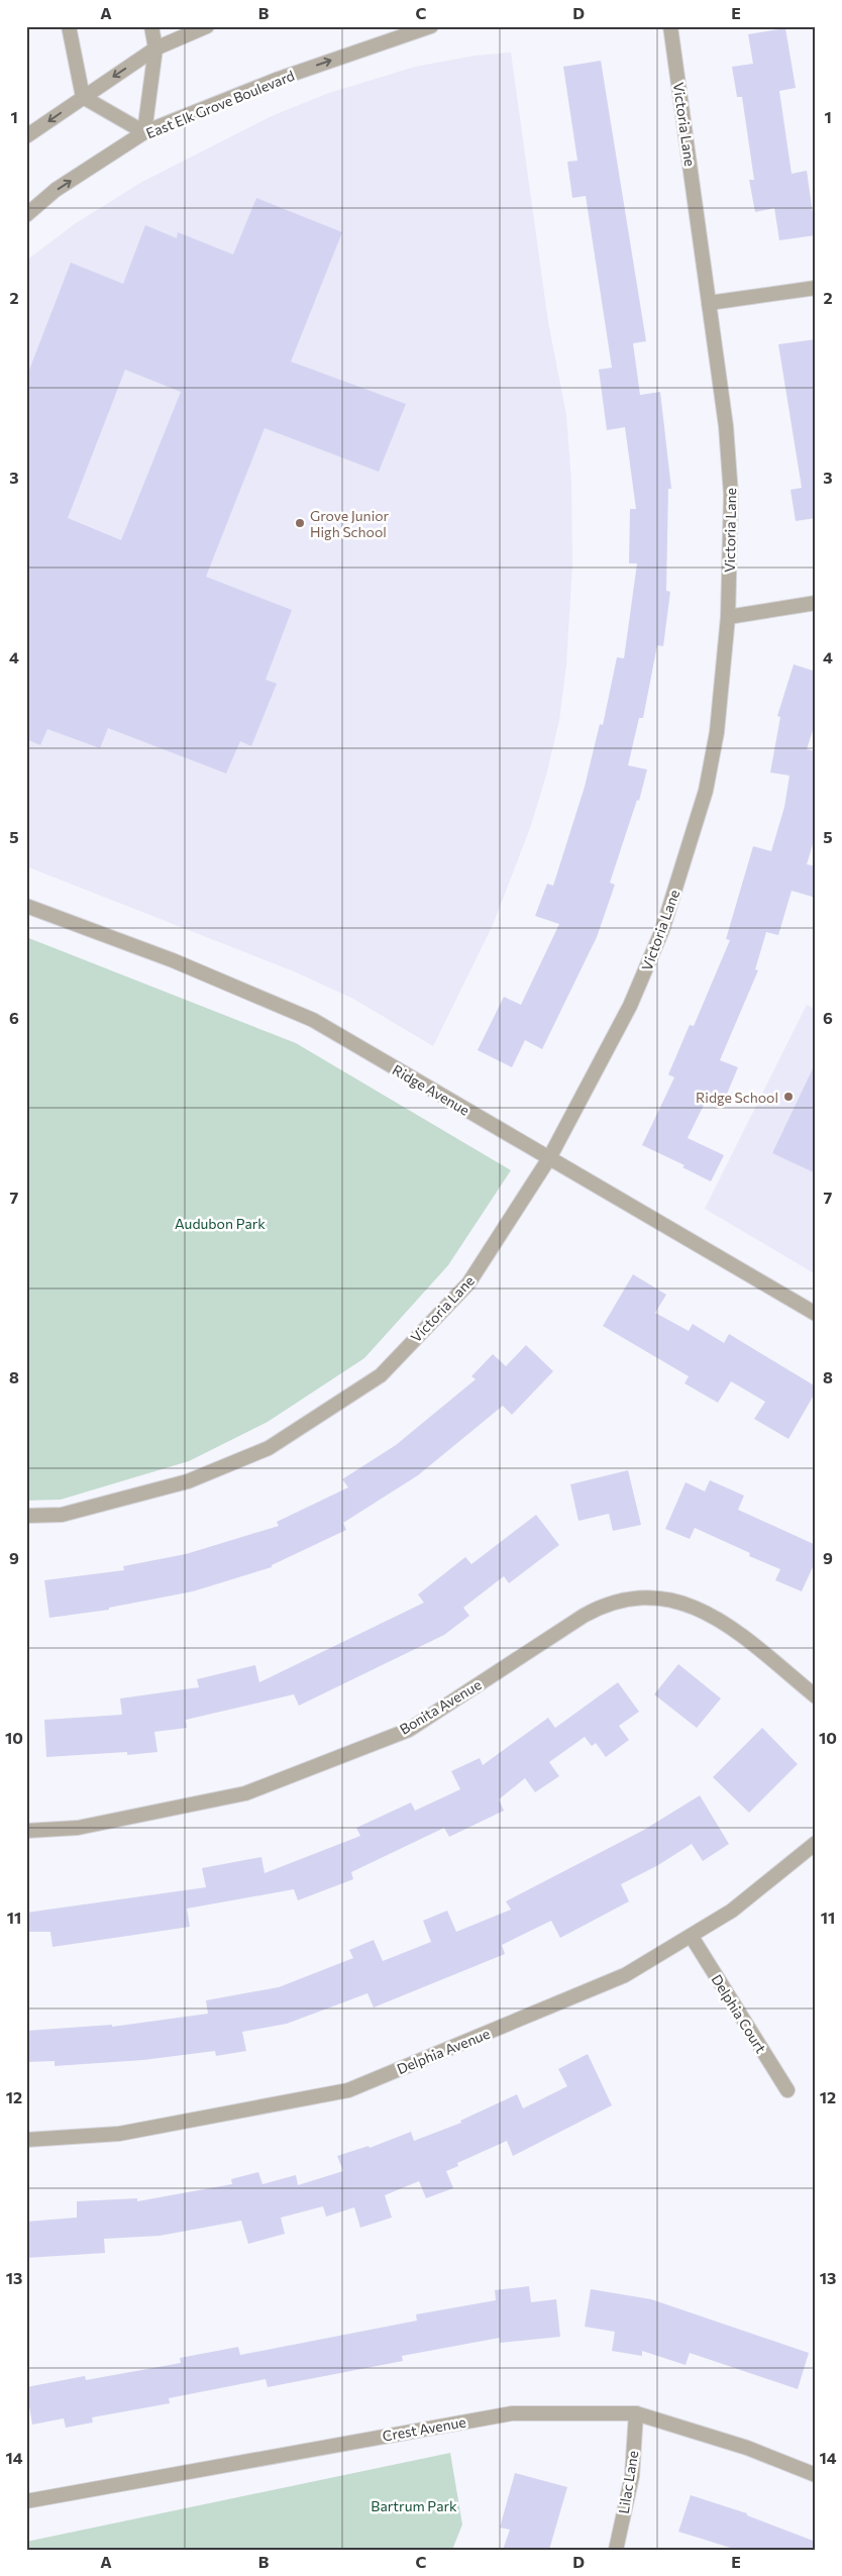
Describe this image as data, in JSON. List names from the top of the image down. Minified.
{"streets":{"street":["East Elk Grove Boulevard","Victoria Lane","Ridge Avenue","Bonita Avenue","Delphia Court","Delphia Avenue","Crest Avenue","Lilac Lane"]},"crossings":[["Victoria Lane","Ridge Avenue"],["Delphia Court","Delphia Avenue"],["Crest Avenue","Lilac Lane"]],"parks":["Audubon Park","Bartrum Park"],"places":["Grove Junior High School","Ridge School"],"grid":{"columns":["A","B","C","D","E"],"rows":["1","2","3","4","5","6","7","8","9","10","11","12","13","14"]}}
